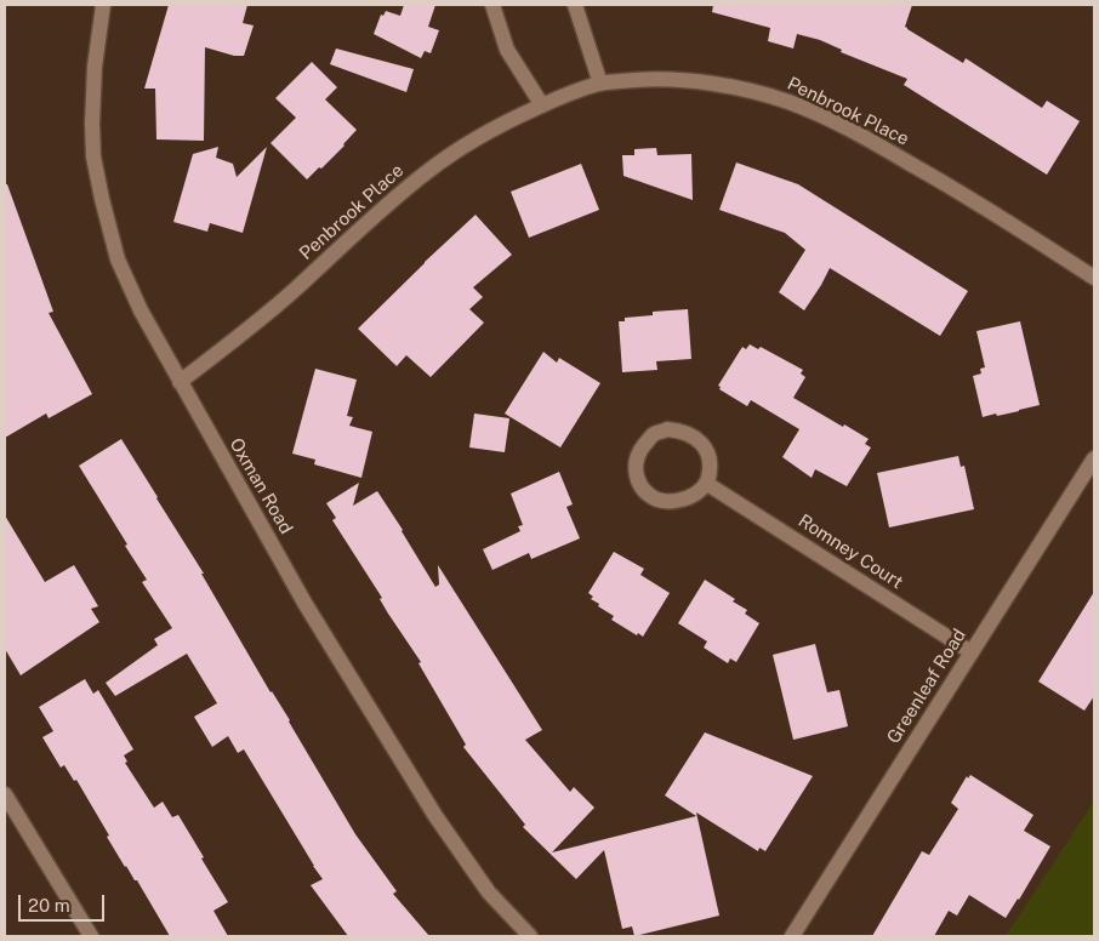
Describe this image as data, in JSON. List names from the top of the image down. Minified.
{"streets":{"street":["Penbrook Place","Oxman Road","Romney Court","Greenleaf Road"]},"crossings":[["Penbrook Place","Oxman Road"],["Romney Court","Greenleaf Road"]],"scale_bar":"20 m"}
